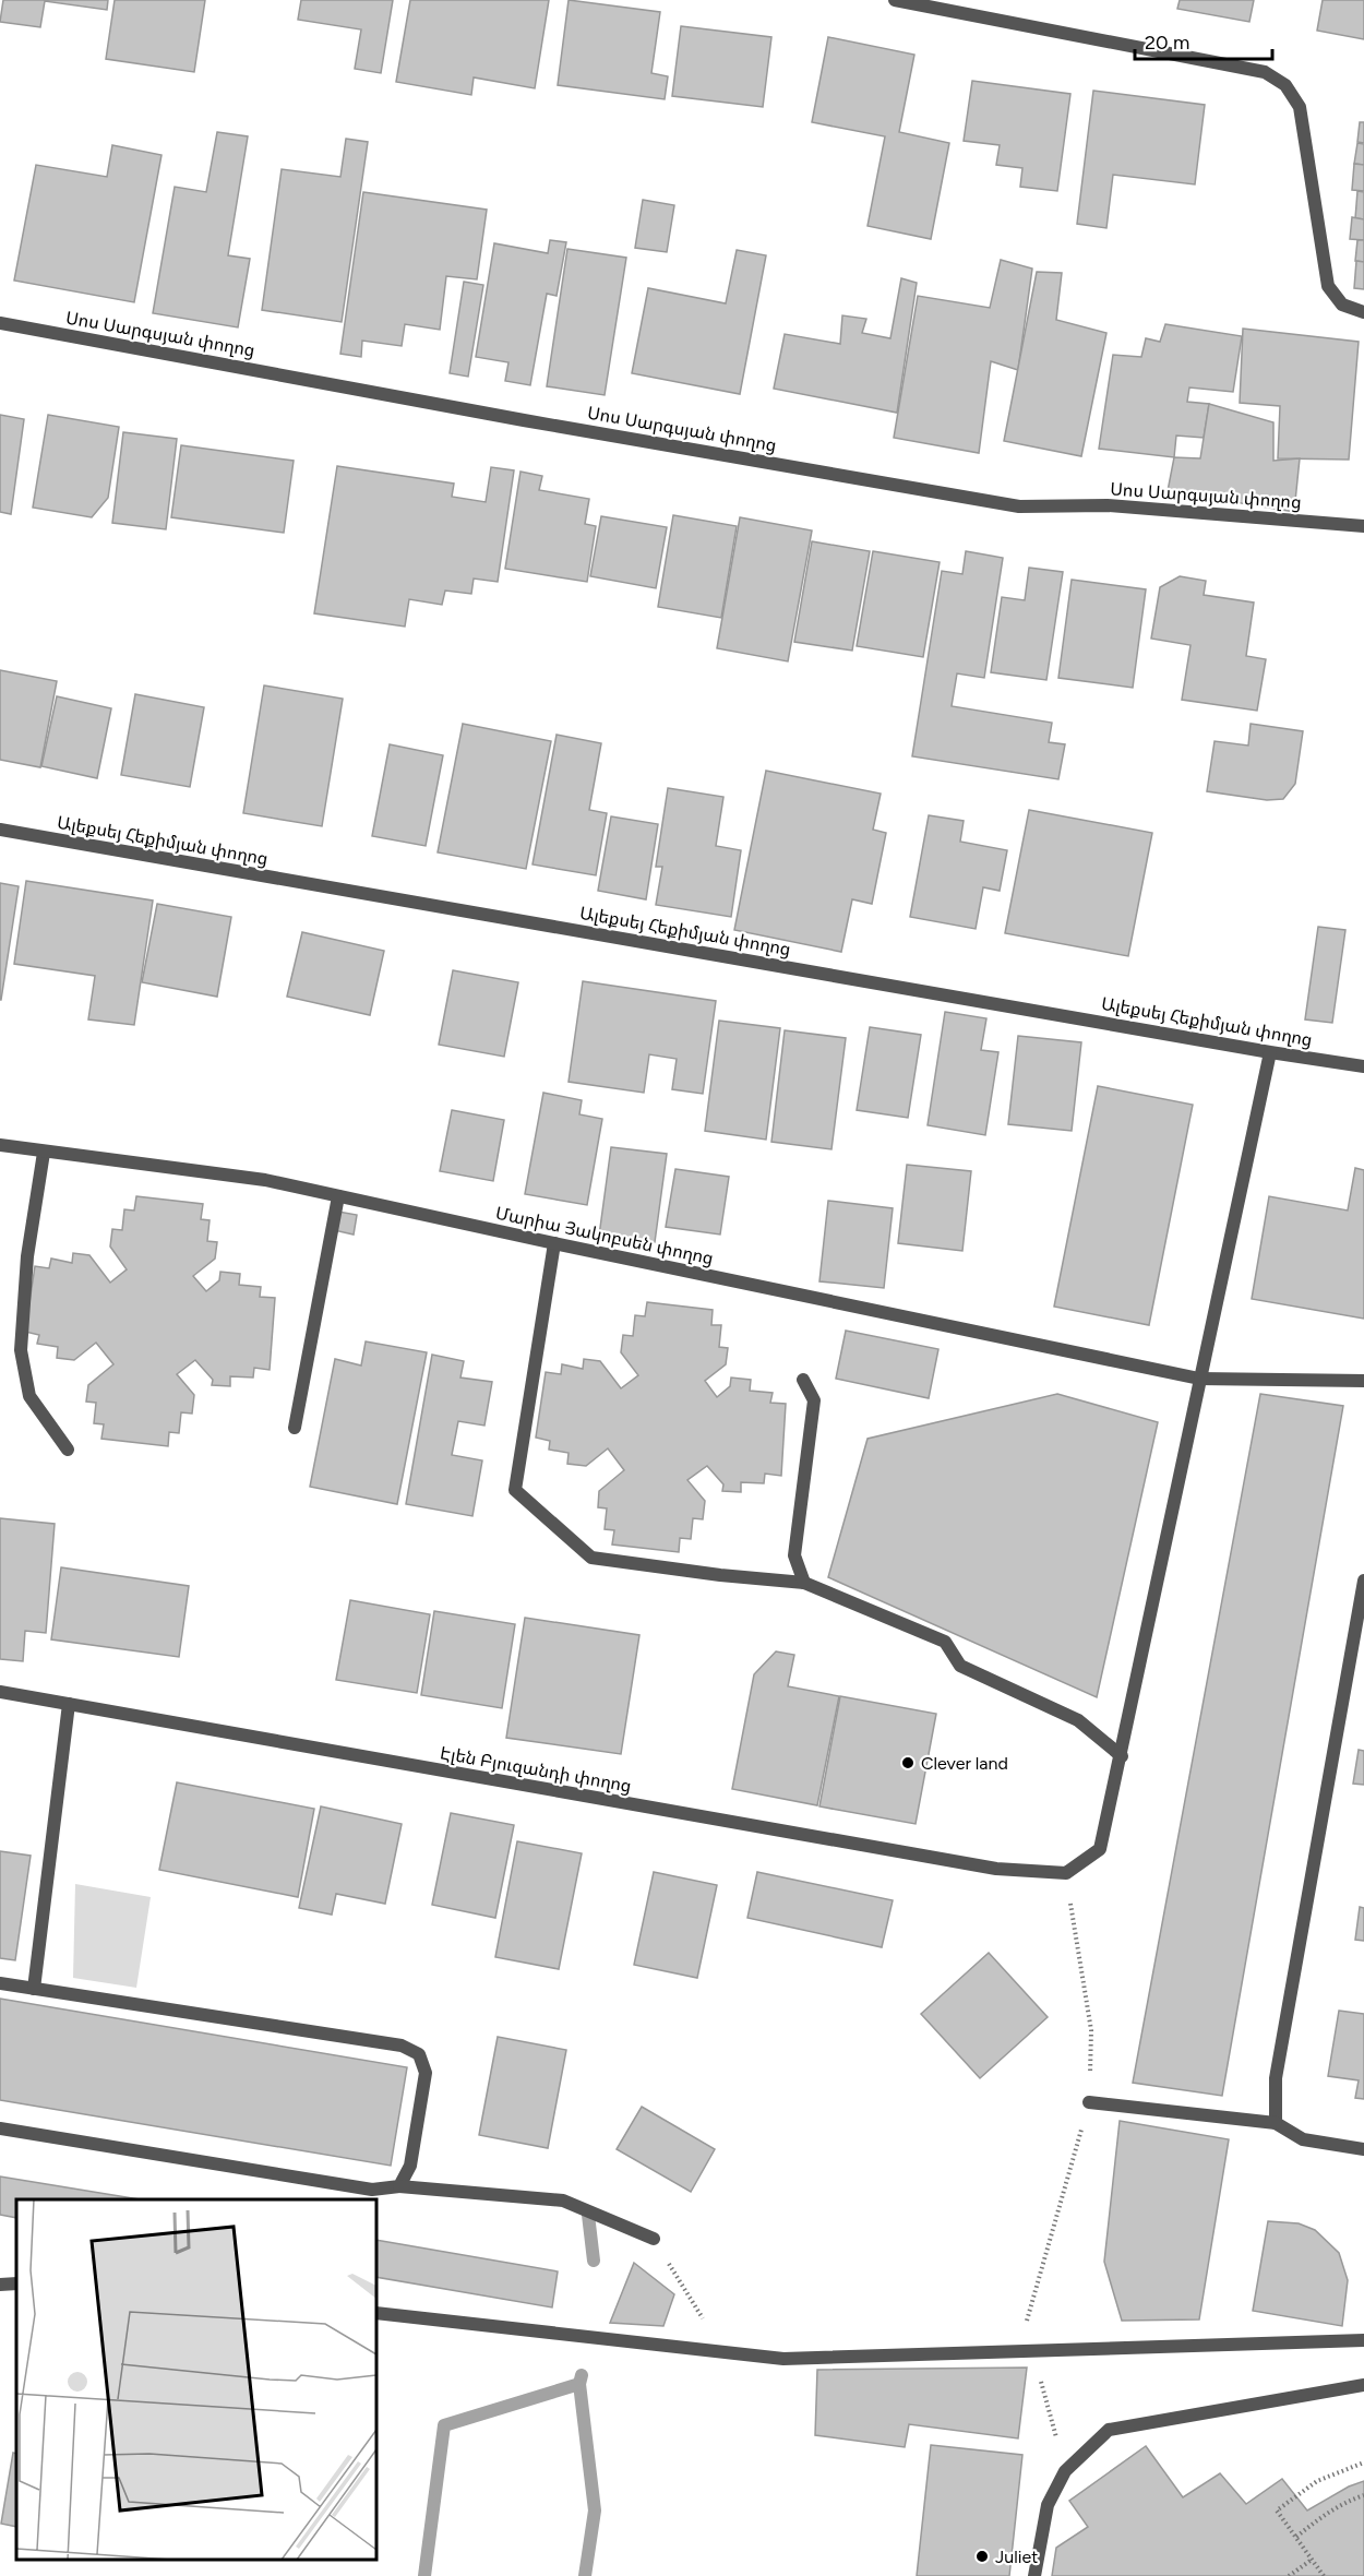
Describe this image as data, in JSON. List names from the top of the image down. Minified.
{"streets":{"street":["Սոս Սարգսյան փողոց","Ալեքսեյ Հեքիմյան փողոց","Մարիա Յակոբսեն փողոց","Էլեն Բյուզանդի փողոց"]},"places":["Clever land","Juliet"],"scale_bar":"20 m"}
